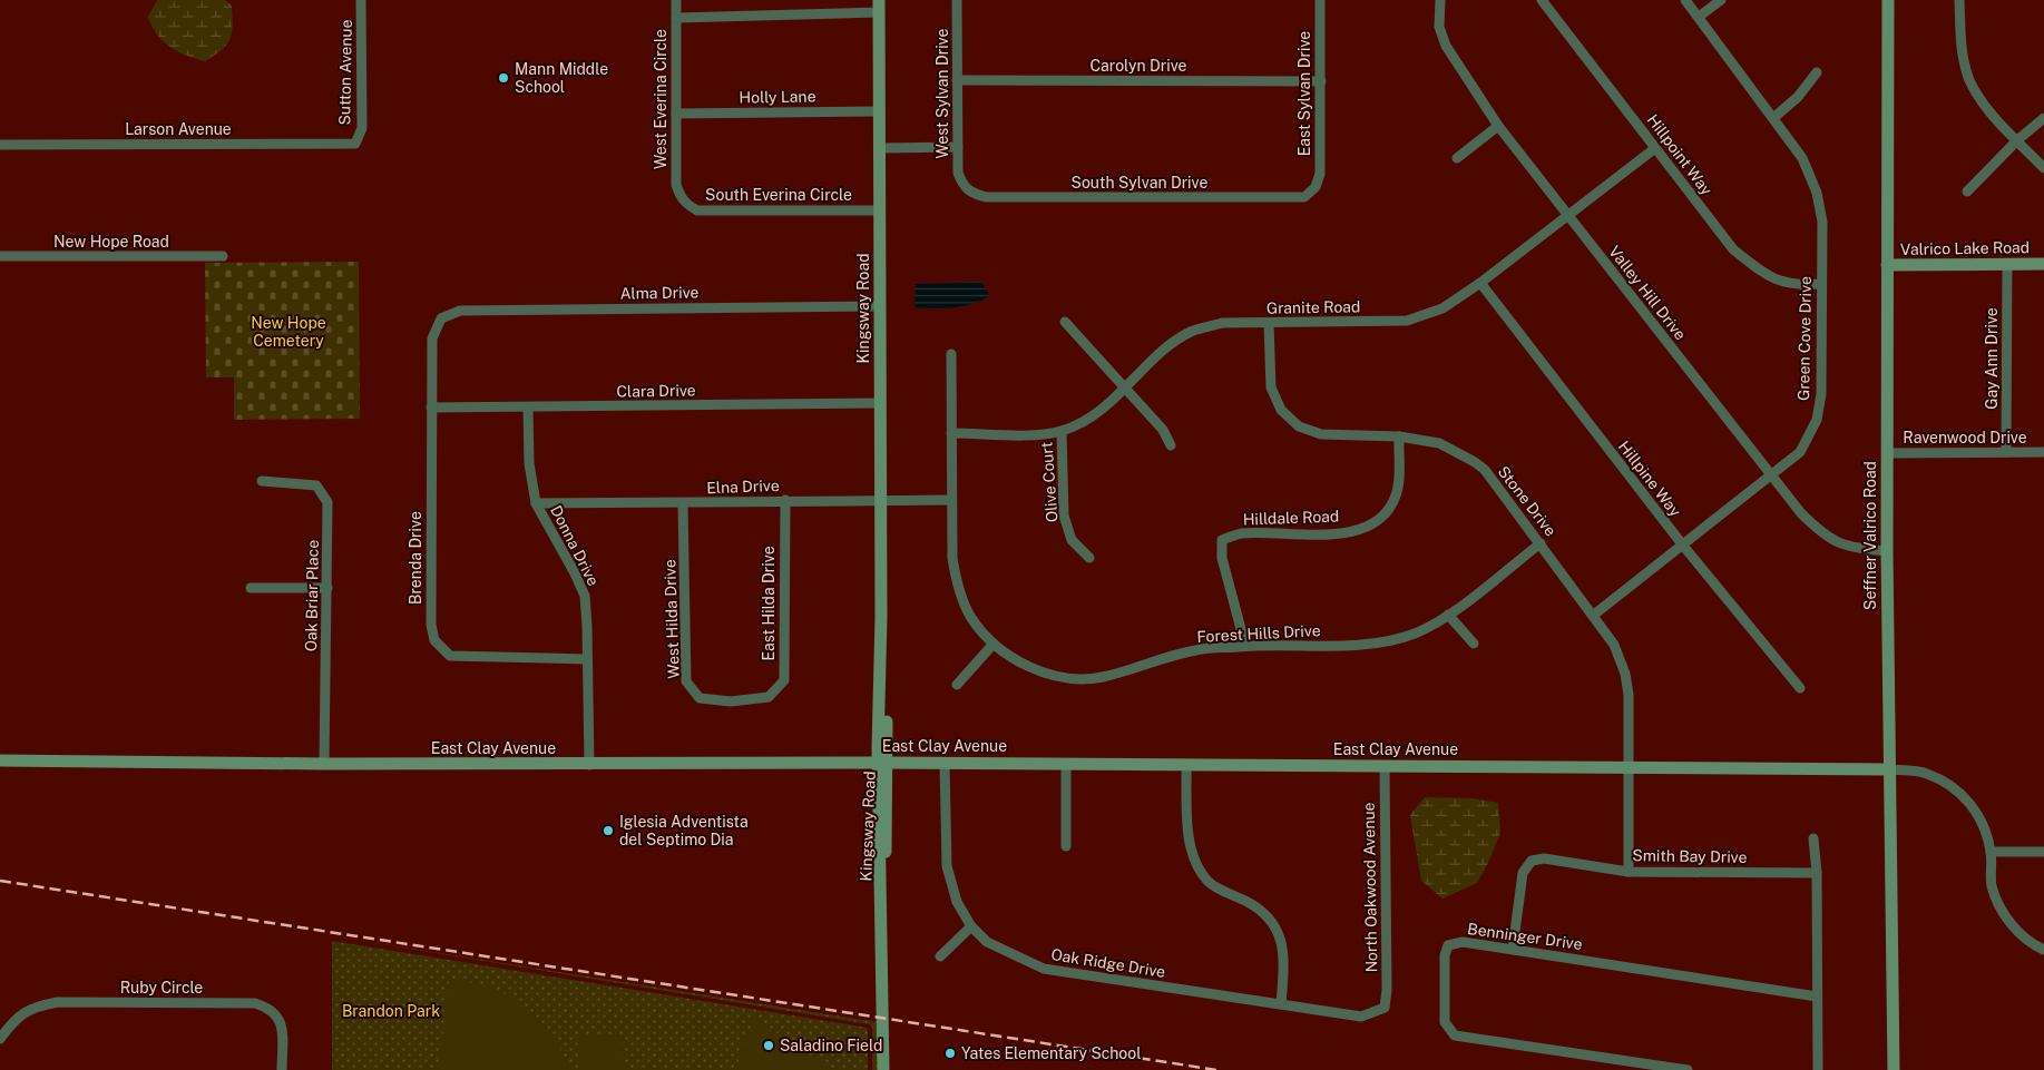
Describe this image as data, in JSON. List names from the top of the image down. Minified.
{"streets":{"street":["Carolyn Drive","Sutton Avenue","West Sylvan Drive","East Sylvan Drive","Holly Lane","West Everina Circle","Larson Avenue","Hillpoint Way","South Sylvan Drive","South Everina Circle","New Hope Road","Valrico Lake Road","Alma Drive","Valley Hill Drive","Granite Road","Kingsway Road","Green Cove Drive","Gay Ann Drive","Clara Drive","Ravenwood Drive","Hillpine Way","Olive Court","Elna Drive","Stone Drive","Hilldale Road","Seffner Valrico Road","Donna Drive","Brenda Drive","Oak Briar Place","East Hilda Drive","West Hilda Drive","Forest Hills Drive","East Clay Avenue","Smith Bay Drive","North Oakwood Avenue","Benninger Drive","Oak Ridge Drive","Ruby Circle"]},"crossings":[["Carolyn Drive","West Sylvan Drive"],["Carolyn Drive","East Sylvan Drive"],["Sutton Avenue","Larson Avenue"],["West Sylvan Drive","South Sylvan Drive"],["East Sylvan Drive","South Sylvan Drive"],["Holly Lane","West Everina Circle"],["Holly Lane","Kingsway Road"],["West Everina Circle","South Everina Circle"],["Hillpoint Way","Granite Road"],["Hillpoint Way","Green Cove Drive"],["South Everina Circle","Kingsway Road"],["Valrico Lake Road","Gay Ann Drive"],["Valrico Lake Road","Seffner Valrico Road"],["Alma Drive","Kingsway Road"],["Alma Drive","Brenda Drive"],["Valley Hill Drive","Granite Road"],["Valley Hill Drive","Green Cove Drive"],["Valley Hill Drive","Seffner Valrico Road"],["Granite Road","Hillpine Way"],["Granite Road","Olive Court"],["Granite Road","Stone Drive"],["Granite Road","Forest Hills Drive"],["Kingsway Road","Clara Drive"],["Kingsway Road","Elna Drive"],["Kingsway Road","East Clay Avenue"],["Green Cove Drive","Hillpine Way"],["Green Cove Drive","Stone Drive"],["Gay Ann Drive","Ravenwood Drive"],["Clara Drive","Donna Drive"],["Clara Drive","Brenda Drive"],["Ravenwood Drive","Seffner Valrico Road"],["Elna Drive","Donna Drive"],["Elna Drive","East Hilda Drive"],["Elna Drive","West Hilda Drive"],["Elna Drive","Forest Hills Drive"],["Stone Drive","Hilldale Road"],["Stone Drive","Forest Hills Drive"],["Stone Drive","East Clay Avenue"],["Stone Drive","Smith Bay Drive"],["Hilldale Road","Forest Hills Drive"],["Seffner Valrico Road","East Clay Avenue"],["Donna Drive","Brenda Drive"],["Donna Drive","East Clay Avenue"],["Oak Briar Place","East Clay Avenue"],["East Hilda Drive","West Hilda Drive"],["East Clay Avenue","North Oakwood Avenue"],["East Clay Avenue","Oak Ridge Drive"],["Smith Bay Drive","Benninger Drive"],["North Oakwood Avenue","Oak Ridge Drive"]],"parks":["New Hope Cemetery","Brandon Park"],"places":["Mann Middle School","Iglesia Adventista del Septimo Dia","Saladino Field","Yates Elementary School"]}
